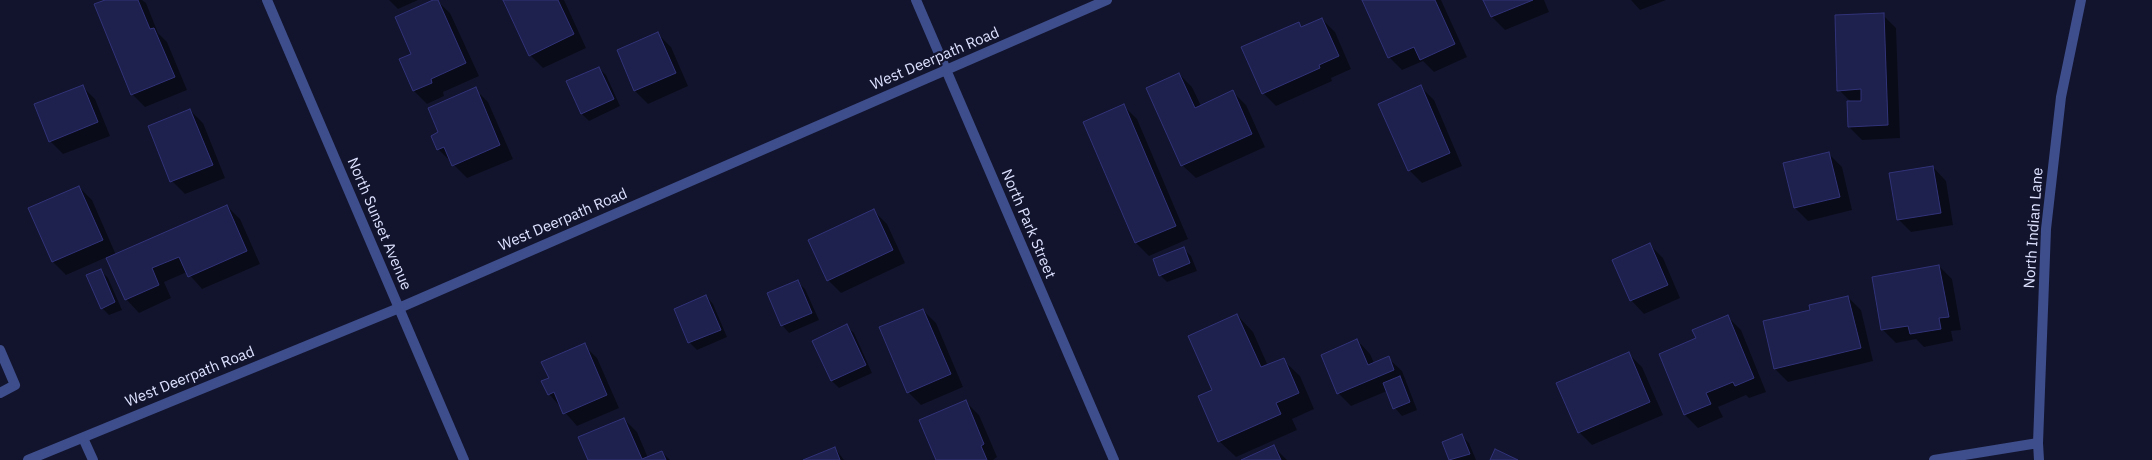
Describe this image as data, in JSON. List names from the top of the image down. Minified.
{"streets":{"street":["West Deerpath Road","North Sunset Avenue","North Park Street","North Indian Lane"]},"crossings":[["West Deerpath Road","North Sunset Avenue"],["West Deerpath Road","North Park Street"]]}
